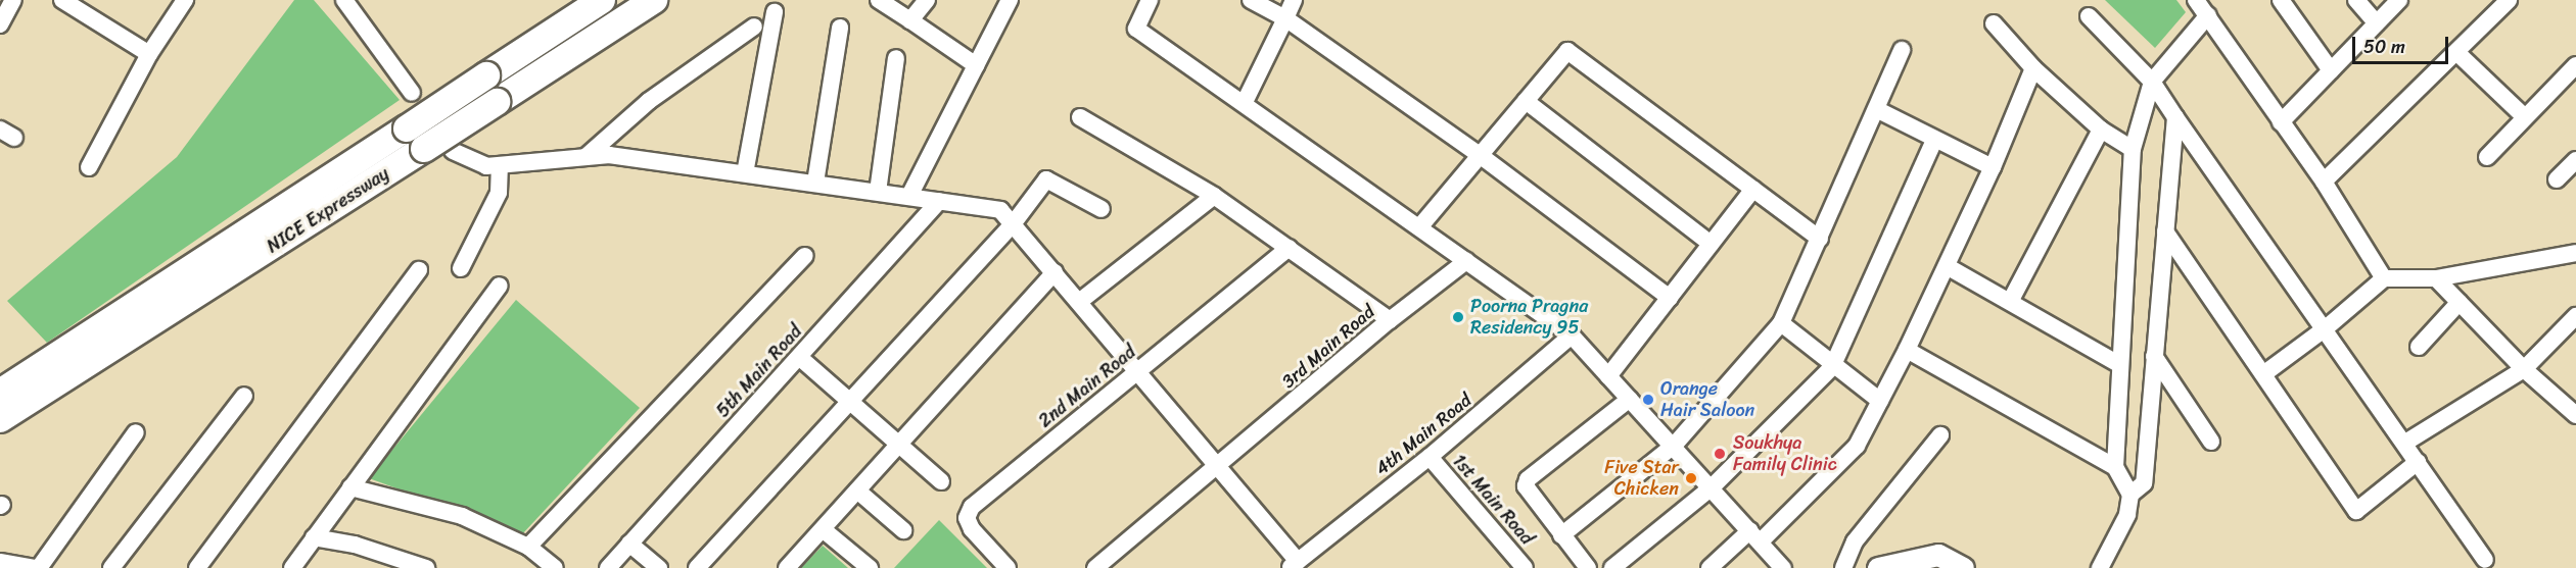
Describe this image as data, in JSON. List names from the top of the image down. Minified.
{"streets":{"highway":["NICE Expressway"],"street":["3rd Main Road","5th Main Road","2nd Main Road","4th Main Road","1st Main Road"]},"crossings":[["4th Main Road","1st Main Road"]],"places":["Poorna Pragna Residency 95","Orange Hair Saloon","Soukhya Family Clinic","Five Star Chicken"],"scale_bar":"50 m"}
